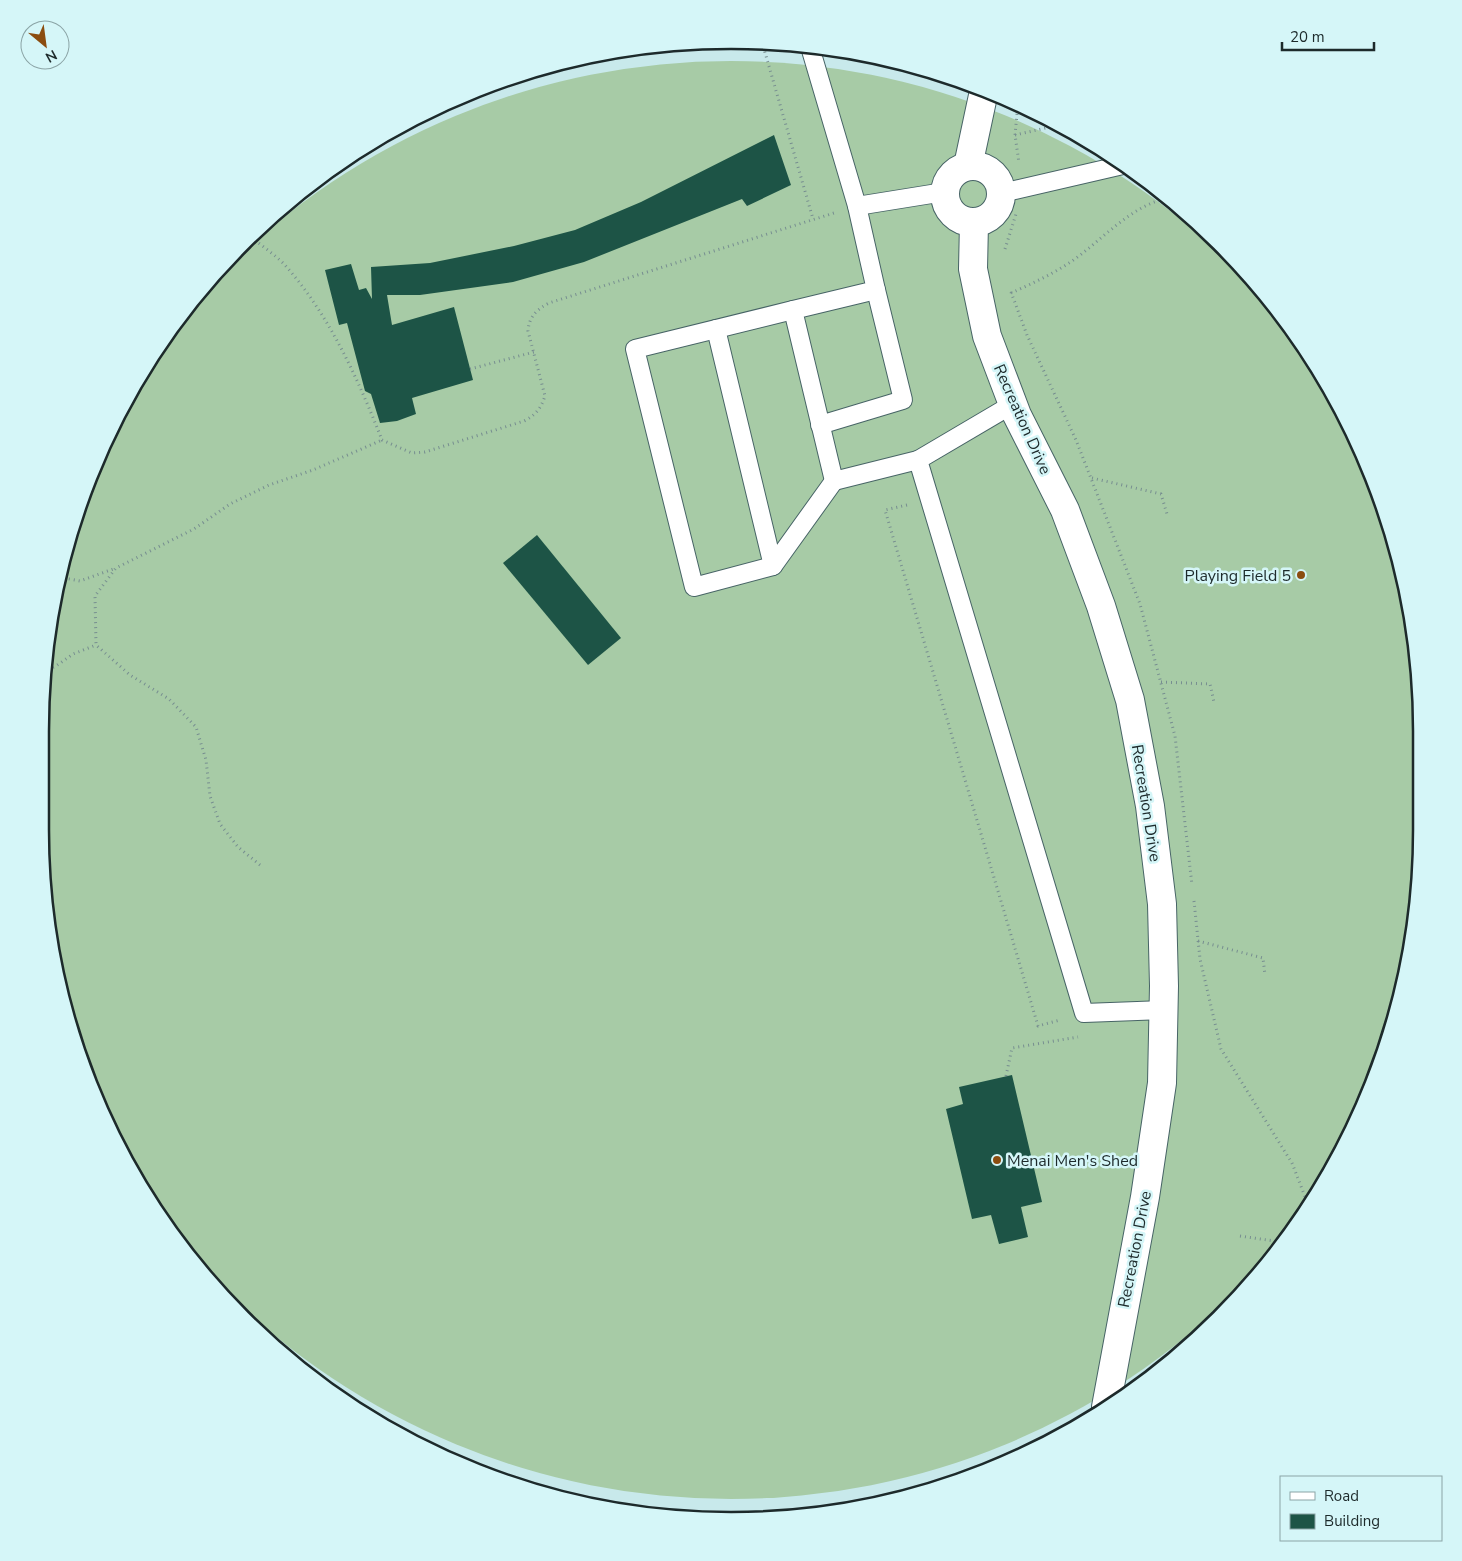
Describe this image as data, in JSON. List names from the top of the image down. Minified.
{"streets":{"street":["Recreation Drive"]},"places":["Playing Field 5","Menai Men's Shed"],"legend":["Road","Building"],"scale_bar":"20 m","north":"bottom right"}
